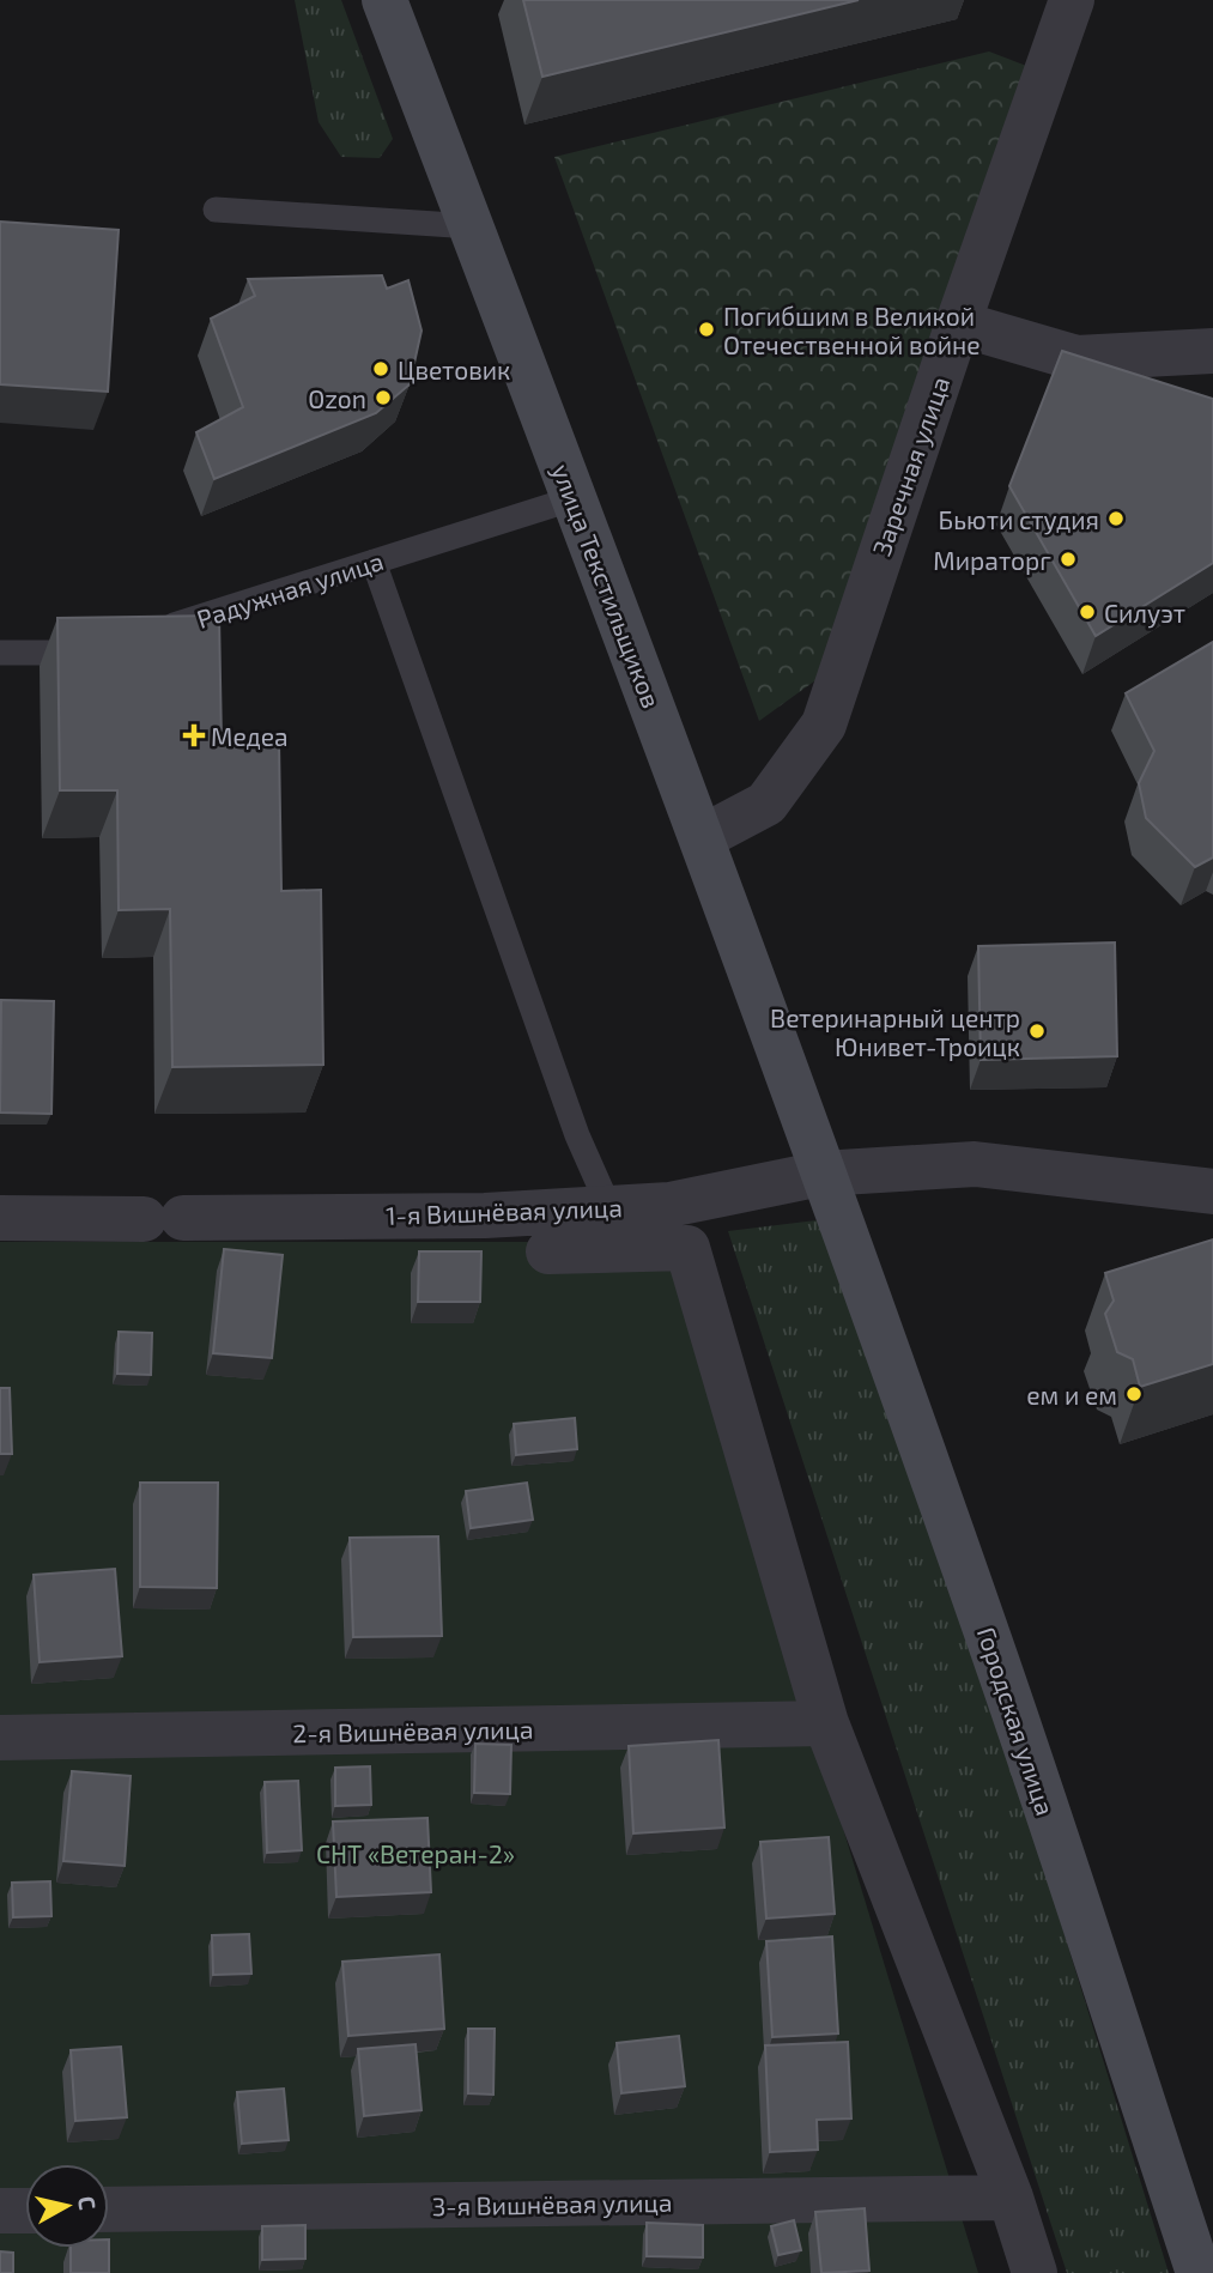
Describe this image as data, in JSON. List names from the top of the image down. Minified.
{"streets":{"main road":["улица Текстильщиков","Городская улица"],"street":["Заречная улица","1-я Вишнёвая улица","2-я Вишнёвая улица","3-я Вишнёвая улица"],"lane":["Радужная улица"]},"crossings":[["Заречная улица","улица Текстильщиков"],["улица Текстильщиков","Радужная улица"],["улица Текстильщиков","1-я Вишнёвая улица"],["улица Текстильщиков","Городская улица"],["1-я Вишнёвая улица","Городская улица"]],"parks":["СНТ «Ветеран-2»"],"places":{"other":["Погибшим в Великой Отечественной войне","Цветовик","Ozon","Бьюти студия","Мираторг","Силуэт","Ветеринарный центр Юнивет-Троицк","ем и ем"],"health":["Медеа"]},"north":"right"}
